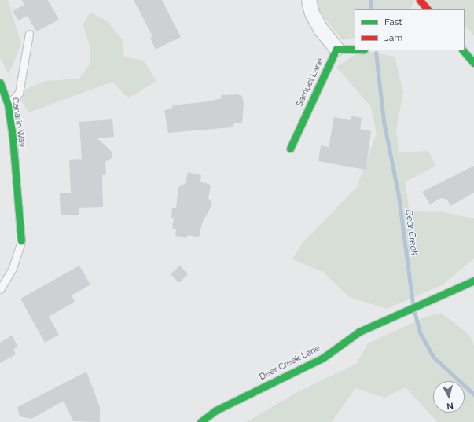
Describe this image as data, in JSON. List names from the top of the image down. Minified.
{"streets":{"street":["Samuel Lane","Canario Way","Deer Creek Lane"]},"water":["Deer Creek"],"legend":["Fast","Jam"],"north":"bottom"}
